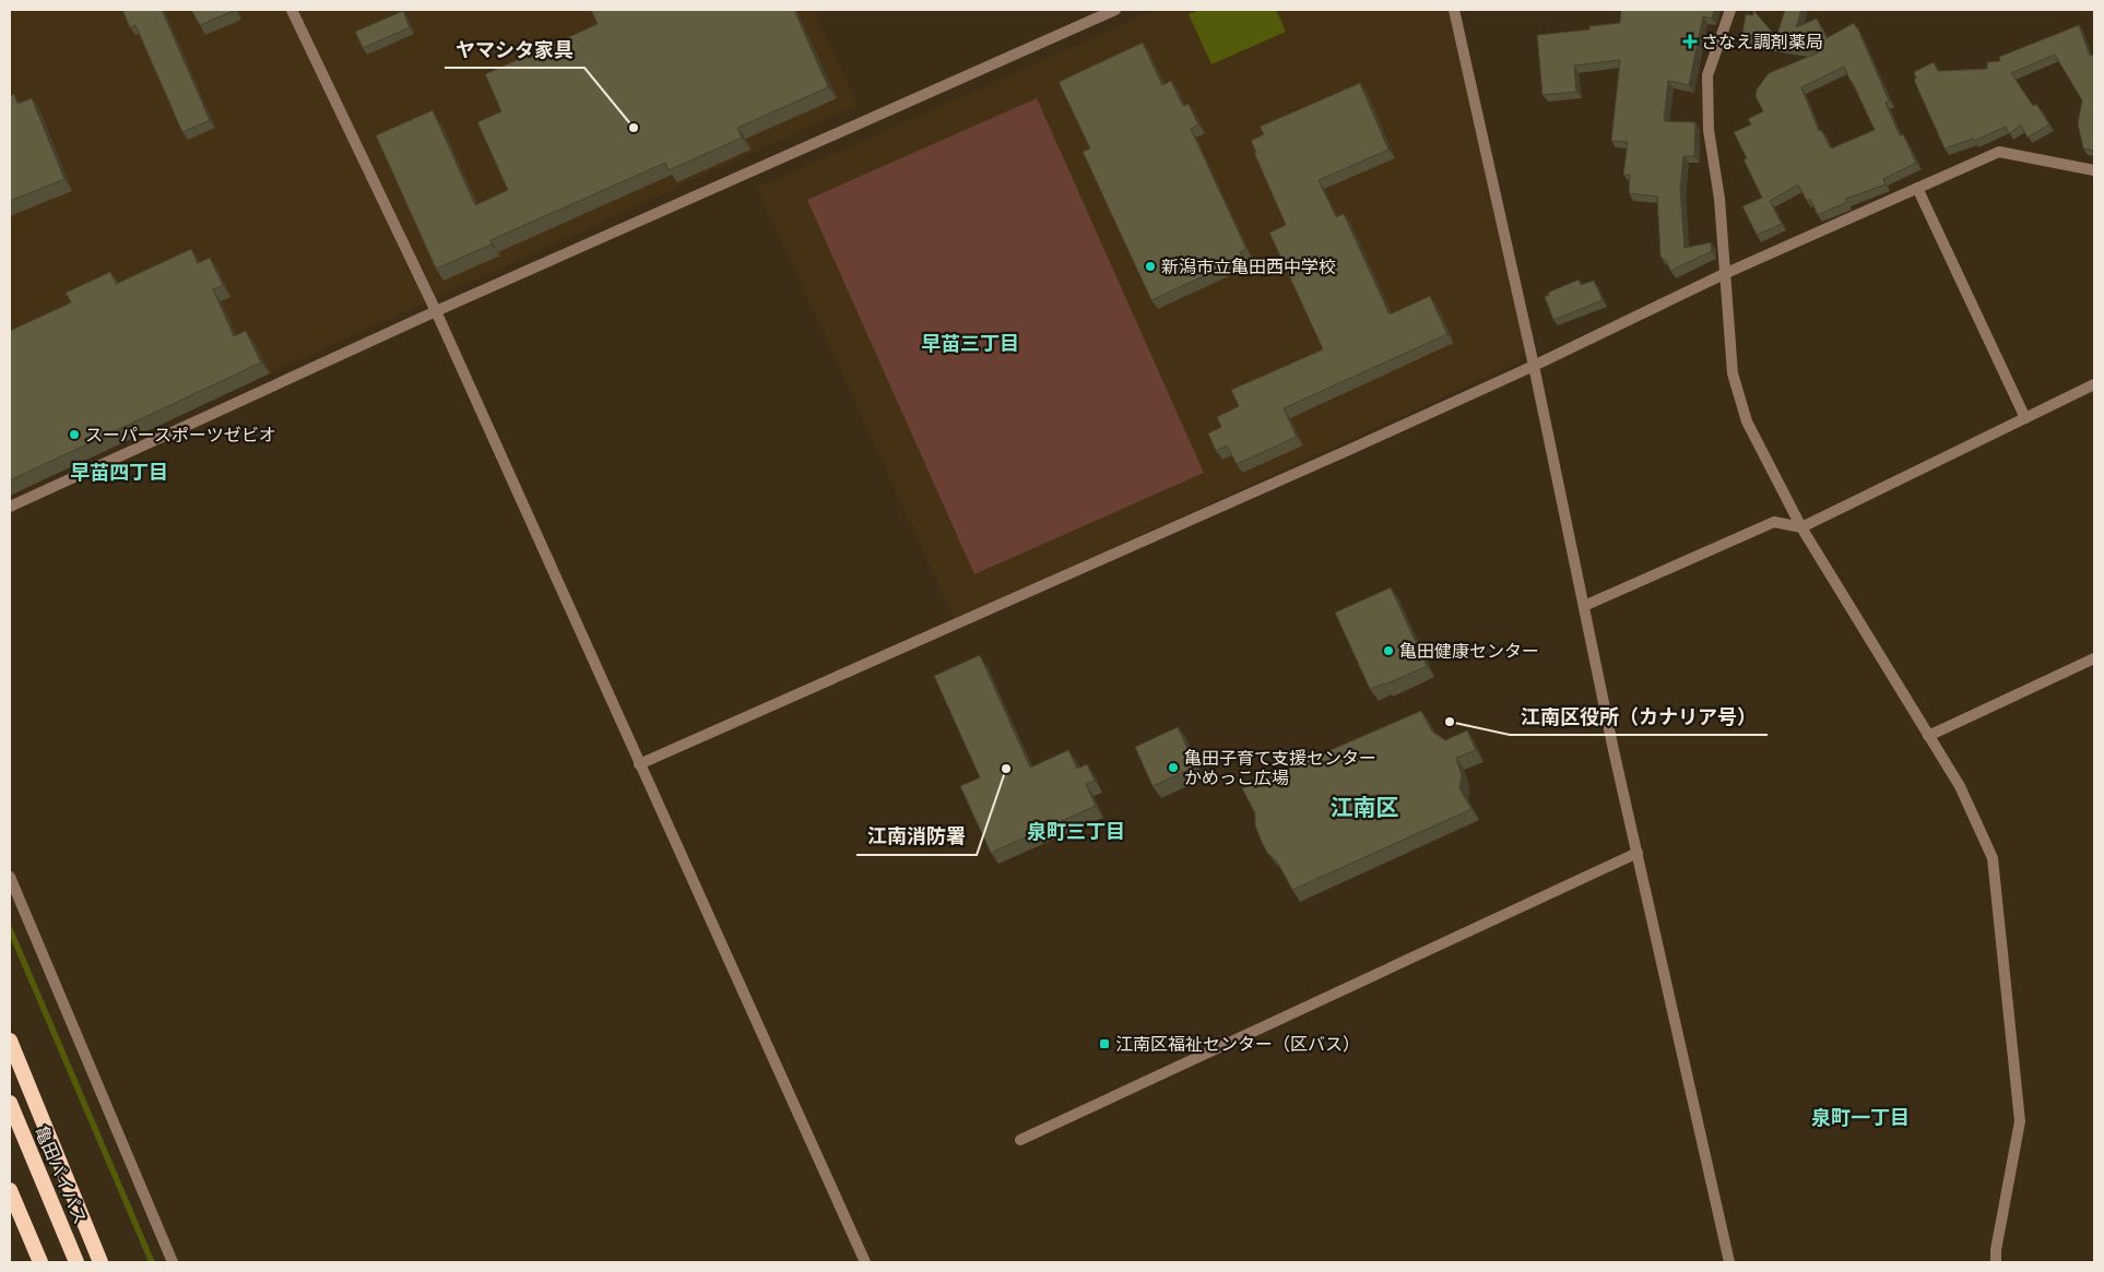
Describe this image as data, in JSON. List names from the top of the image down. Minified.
{"streets":{"highway":["亀田バイパス"]},"districts":["早苗三丁目","早苗四丁目","江南区","泉町三丁目","泉町一丁目"],"places":{"health":["さなえ調剤薬局"],"other":["ヤマシタ家具","新潟市立亀田西中学校","スーパースポーツゼビオ","亀田健康センター","江南区役所（カナリア号）","亀田子育て支援センター かめっこ広場","江南消防署"],"transit":["江南区福祉センター（区バス）"]}}
